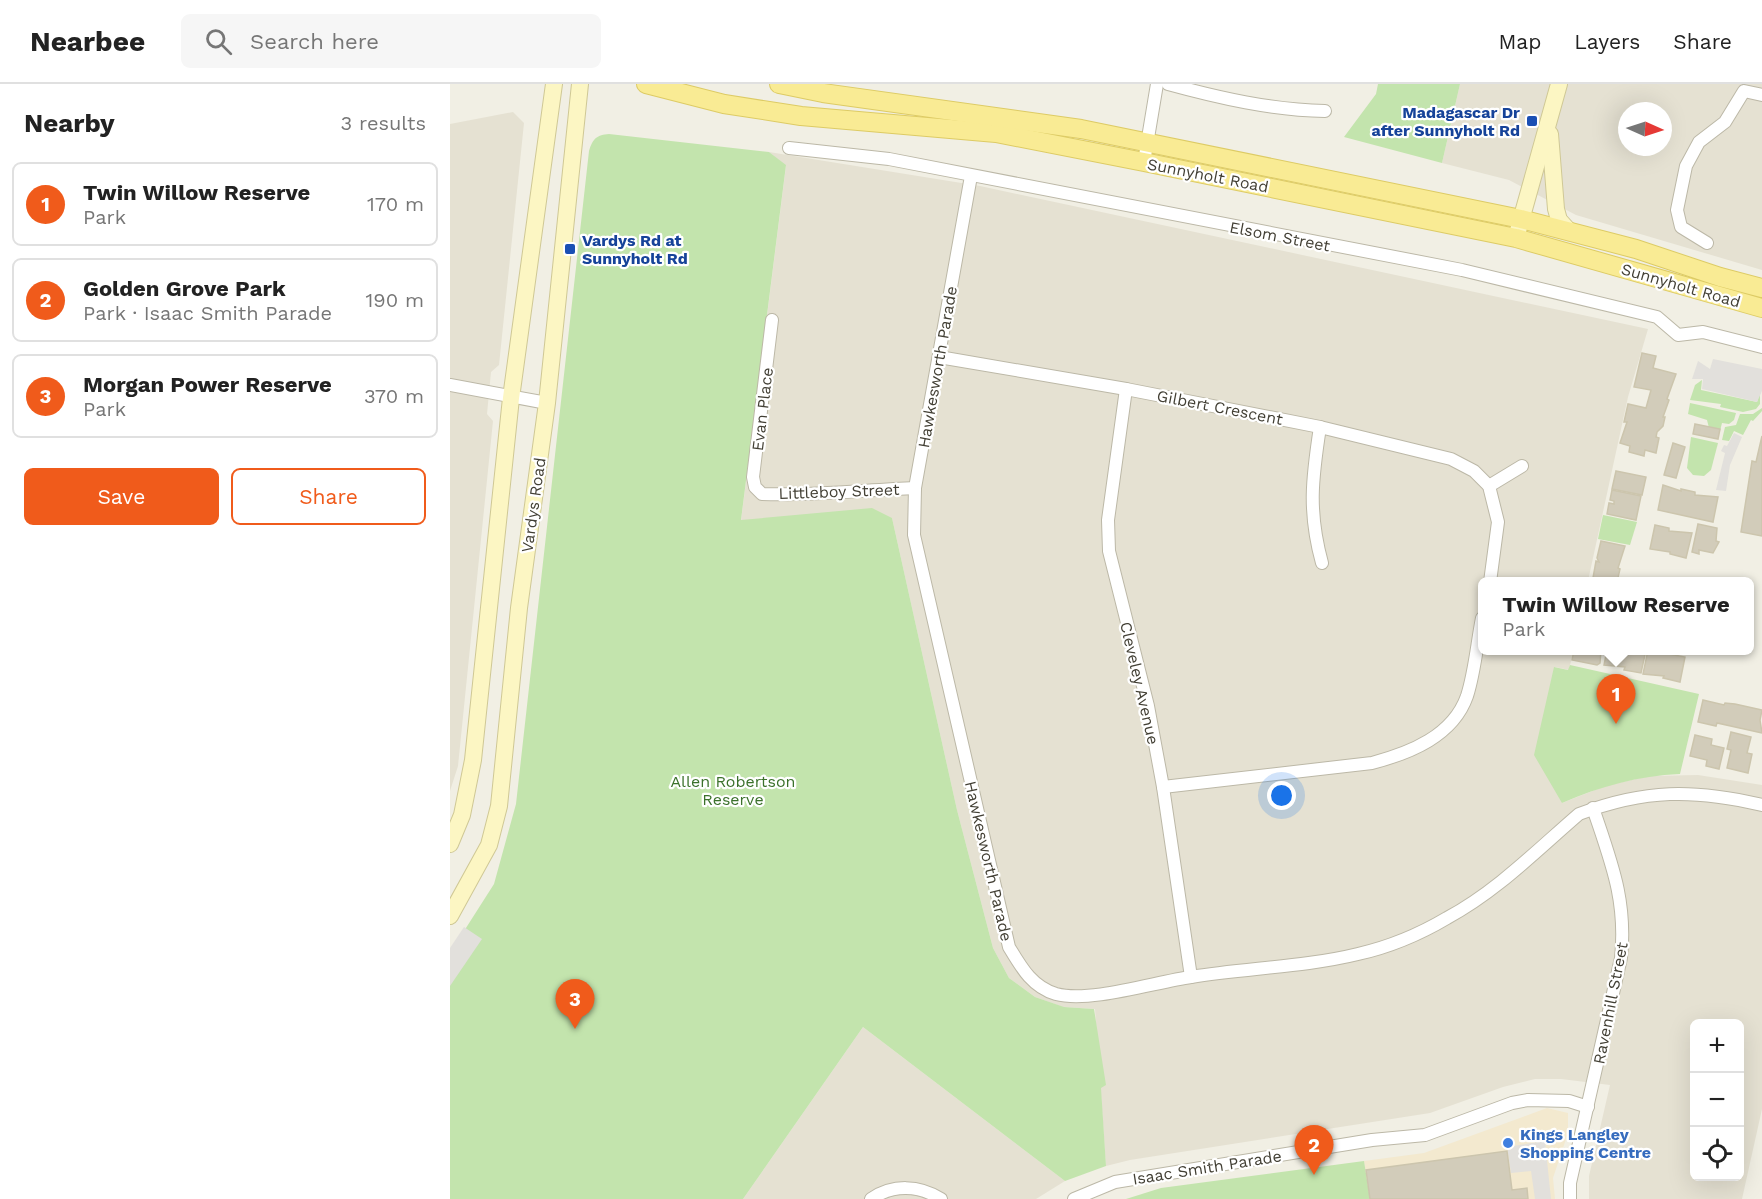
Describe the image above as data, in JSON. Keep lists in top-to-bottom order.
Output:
{
  "streets": {
    "main road": ["Sunnyholt Road", "Vardys Road"],
    "street": [
      "Elsom Street",
      "Hawkesworth Parade",
      "Gilbert Crescent",
      "Evan Place",
      "Littleboy Street",
      "Cleveley Avenue",
      "Ravenhill Street",
      "Isaac Smith Parade"
    ]
  },
  "crossings": [
    ["Elsom Street", "Hawkesworth Parade"],
    ["Hawkesworth Parade", "Gilbert Crescent"],
    ["Hawkesworth Parade", "Littleboy Street"],
    ["Hawkesworth Parade", "Cleveley Avenue"],
    ["Hawkesworth Parade", "Ravenhill Street"],
    ["Gilbert Crescent", "Cleveley Avenue"],
    ["Evan Place", "Littleboy Street"],
    ["Ravenhill Street", "Isaac Smith Parade"]
  ],
  "parks": ["Allen Robertson Reserve"],
  "places": {
    "transit": ["Madagascar Dr after Sunnyholt Rd", "Vardys Rd at Sunnyholt Rd"],
    "other": ["Kings Langley Shopping Centre"]
  },
  "north": "right",
  "page": {
    "header": "Nearbee",
    "search": "Search here",
    "nav": ["Map", "Layers", "Share"],
    "heading": ["Nearby", "3 results"],
    "list": [
      {
        "mark": "1",
        "name": "Twin Willow Reserve",
        "note": "Park",
        "value": "170 m"
      },
      {
        "mark": "2",
        "name": "Golden Grove Park",
        "note": "Park · Isaac Smith Parade",
        "value": "190 m"
      },
      {
        "mark": "3",
        "name": "Morgan Power Reserve",
        "note": "Park",
        "value": "370 m"
      }
    ],
    "buttons": ["Save", "Share"],
    "popup": ["Twin Willow Reserve", "Park"],
    "pins": ["1", "3", "2"],
    "map_buttons": ["+", "−"]
  }
}
